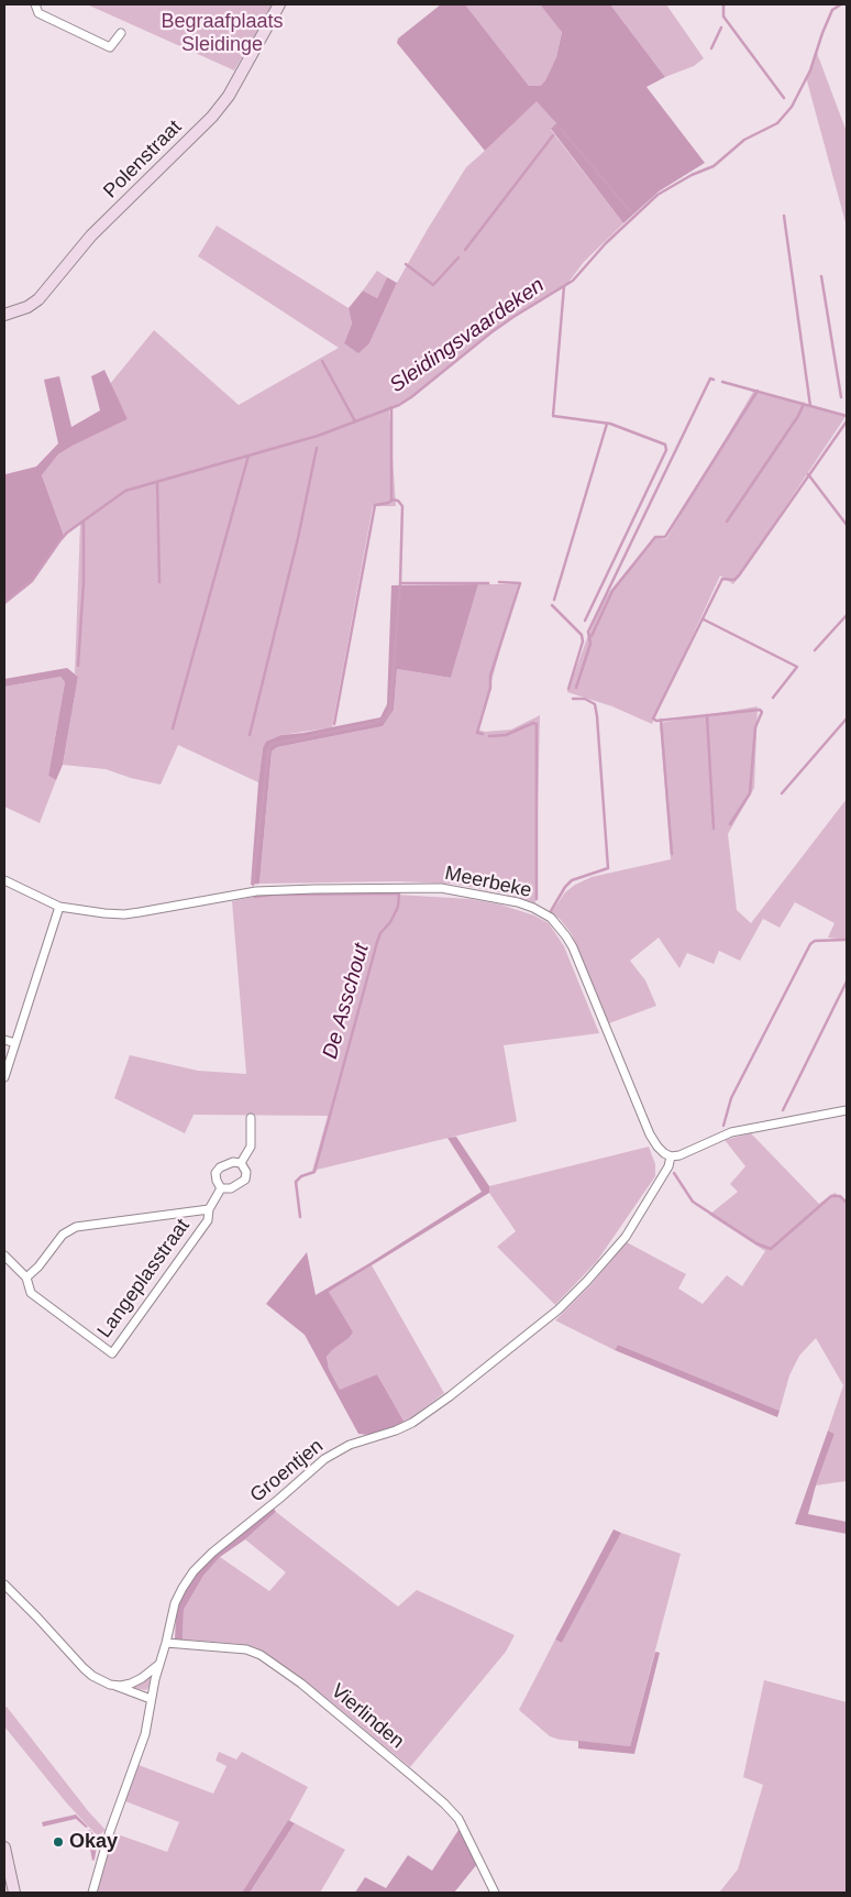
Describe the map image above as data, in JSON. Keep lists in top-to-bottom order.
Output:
{
  "streets": {
    "main road": ["Polenstraat"],
    "street": [
      "Meerbeke",
      "Langeplasstraat",
      "Groentjen",
      "Vierlinden"
    ]
  },
  "crossings": [
    ["Meerbeke", "Groentjen"],
    ["Groentjen", "Vierlinden"]
  ],
  "water": ["Sleidingsvaardeken", "De Asschout"],
  "parks": ["Begraafplaats Sleidinge"],
  "places": ["Okay"]
}
